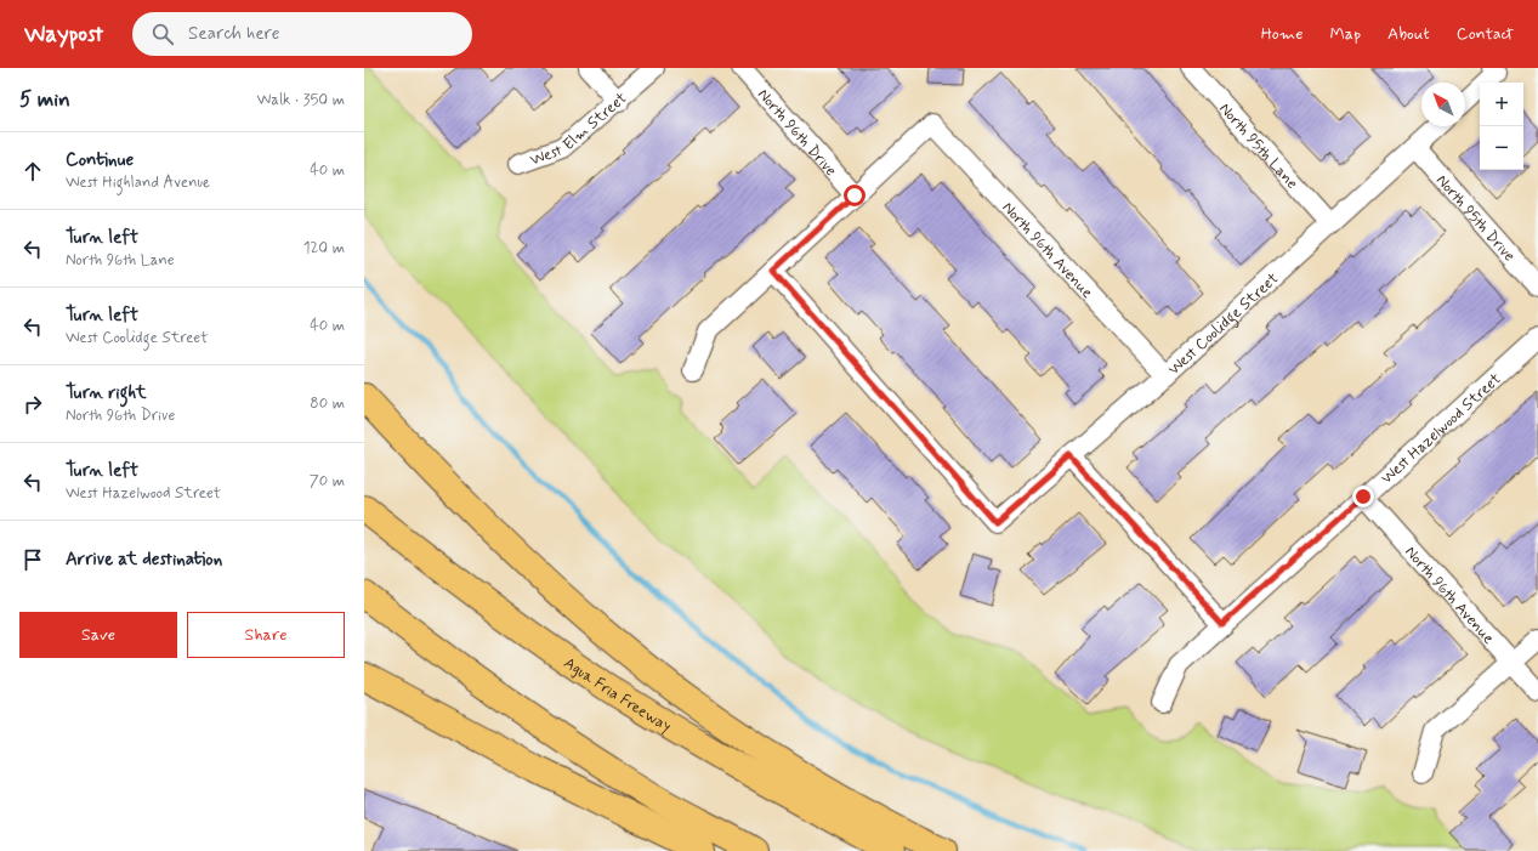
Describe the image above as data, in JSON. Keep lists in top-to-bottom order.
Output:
{
  "streets": {
    "highway": ["Agua Fria Freeway"],
    "street": [
      "West Elm Street",
      "North 96th Drive",
      "North 95th Lane",
      "North 95th Drive",
      "North 96th Avenue",
      "West Coolidge Street",
      "West Hazelwood Street"
    ]
  },
  "crossings": [
    ["North 96th Drive", "North 96th Avenue"],
    ["North 95th Lane", "West Coolidge Street"],
    ["North 95th Drive", "West Coolidge Street"],
    ["North 96th Avenue", "West Coolidge Street"],
    ["North 96th Avenue", "West Hazelwood Street"]
  ],
  "north": "top left",
  "page": {
    "header": "Waypost",
    "search": "Search here",
    "nav": [
      "Home",
      "Map",
      "About",
      "Contact"
    ],
    "heading": ["5 min", "Walk · 350 m"],
    "map_buttons": ["+", "−"],
    "list": [
      ["Continue", "West Highland Avenue", "40 m"],
      ["Turn left", "North 96th Lane", "120 m"],
      ["Turn left", "West Coolidge Street", "40 m"],
      ["Turn right", "North 96th Drive", "80 m"],
      ["Turn left", "West Hazelwood Street", "70 m"],
      "Arrive at destination"
    ],
    "buttons": ["Save", "Share"]
  }
}
